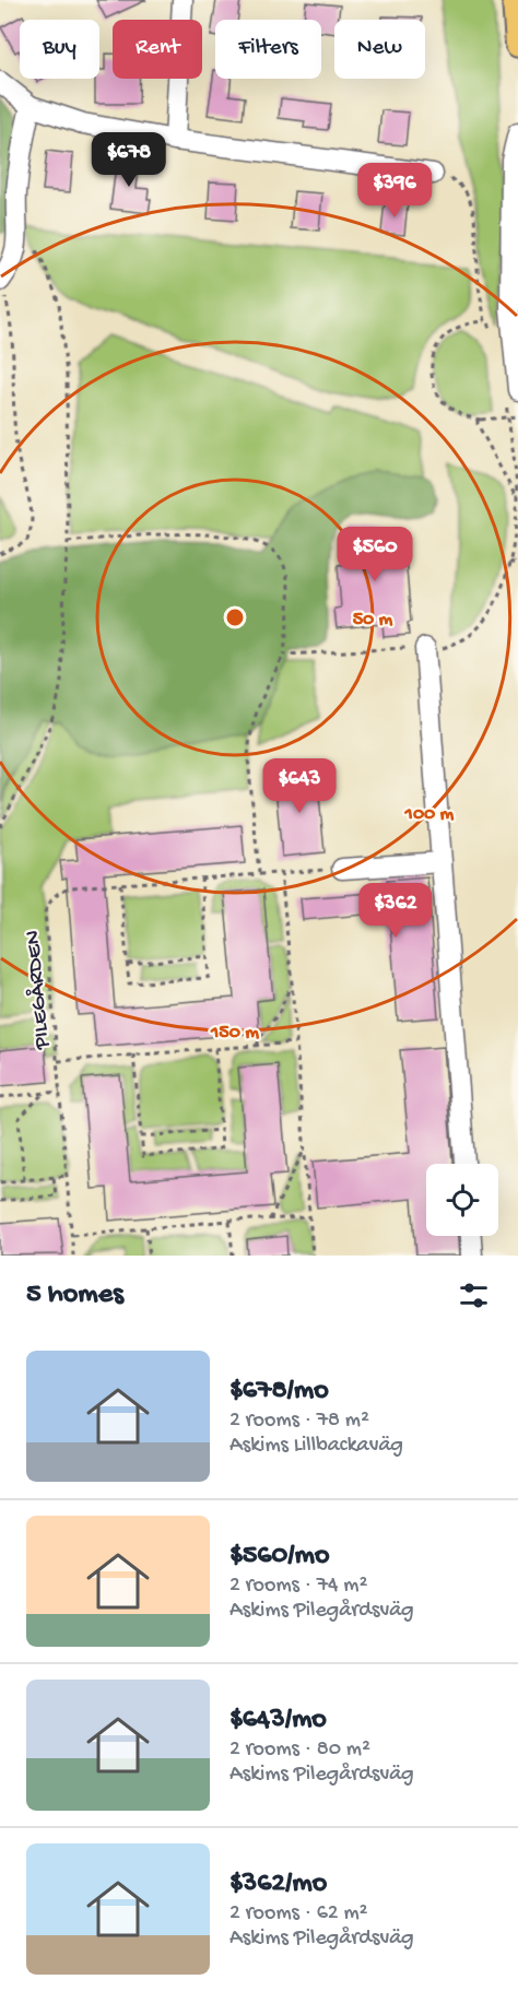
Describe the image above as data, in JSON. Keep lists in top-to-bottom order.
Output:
{
  "streets": {
    "path": ["PILEGÅRDEN"]
  },
  "page": {
    "chip": [
      "Buy",
      "Rent",
      "Filters",
      "New"
    ],
    "price": [
      "$678",
      "$396",
      "$560",
      "$643",
      "$362"
    ],
    "heading": "5 homes",
    "list": [
      {
        "name": "$678/mo",
        "note": "2 rooms · 78 m² · Askims Lillbackaväg"
      },
      {
        "name": "$560/mo",
        "note": "2 rooms · 74 m² · Askims Pilegårdsväg"
      },
      {
        "name": "$643/mo",
        "note": "2 rooms · 80 m² · Askims Pilegårdsväg"
      },
      {
        "name": "$362/mo",
        "note": "2 rooms · 62 m² · Askims Pilegårdsväg"
      }
    ]
  },
  "rings": ["50 m", "100 m", "150 m"]
}
